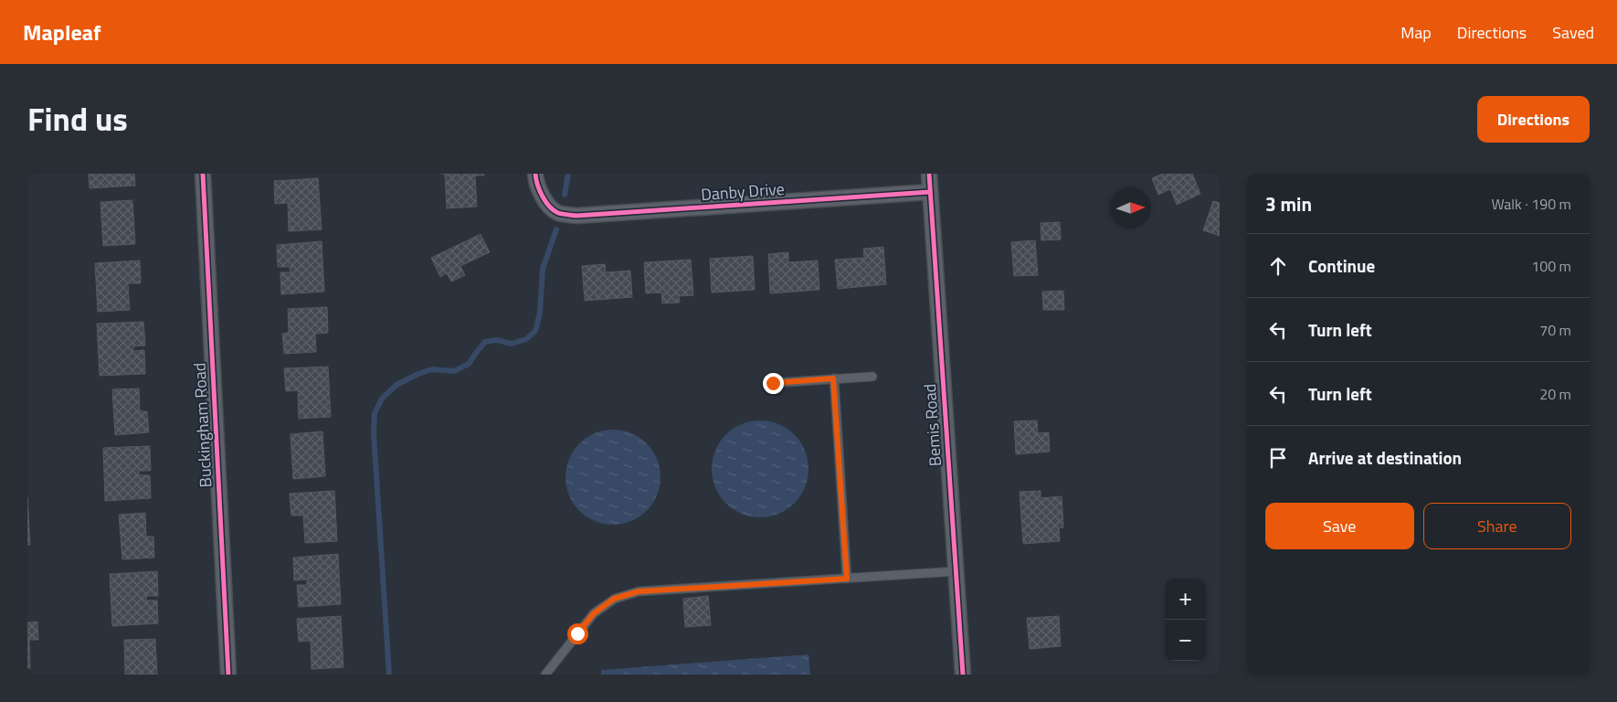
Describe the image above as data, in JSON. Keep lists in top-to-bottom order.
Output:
{
  "streets": {
    "street": ["Danby Drive", "Buckingham Road", "Bemis Road"]
  },
  "crossings": [
    ["Danby Drive", "Bemis Road"]
  ],
  "north": "right",
  "page": {
    "header": "Mapleaf",
    "nav": ["Map", "Directions", "Saved"],
    "title": "Find us",
    "buttons": [
      "Directions",
      ["Save", "Share"]
    ],
    "heading": ["3 min", "Walk · 190 m"],
    "list": [
      ["Continue", "100 m"],
      ["Turn left", "70 m"],
      ["Turn left", "20 m"],
      "Arrive at destination"
    ],
    "map_buttons": ["+", "−"]
  }
}
